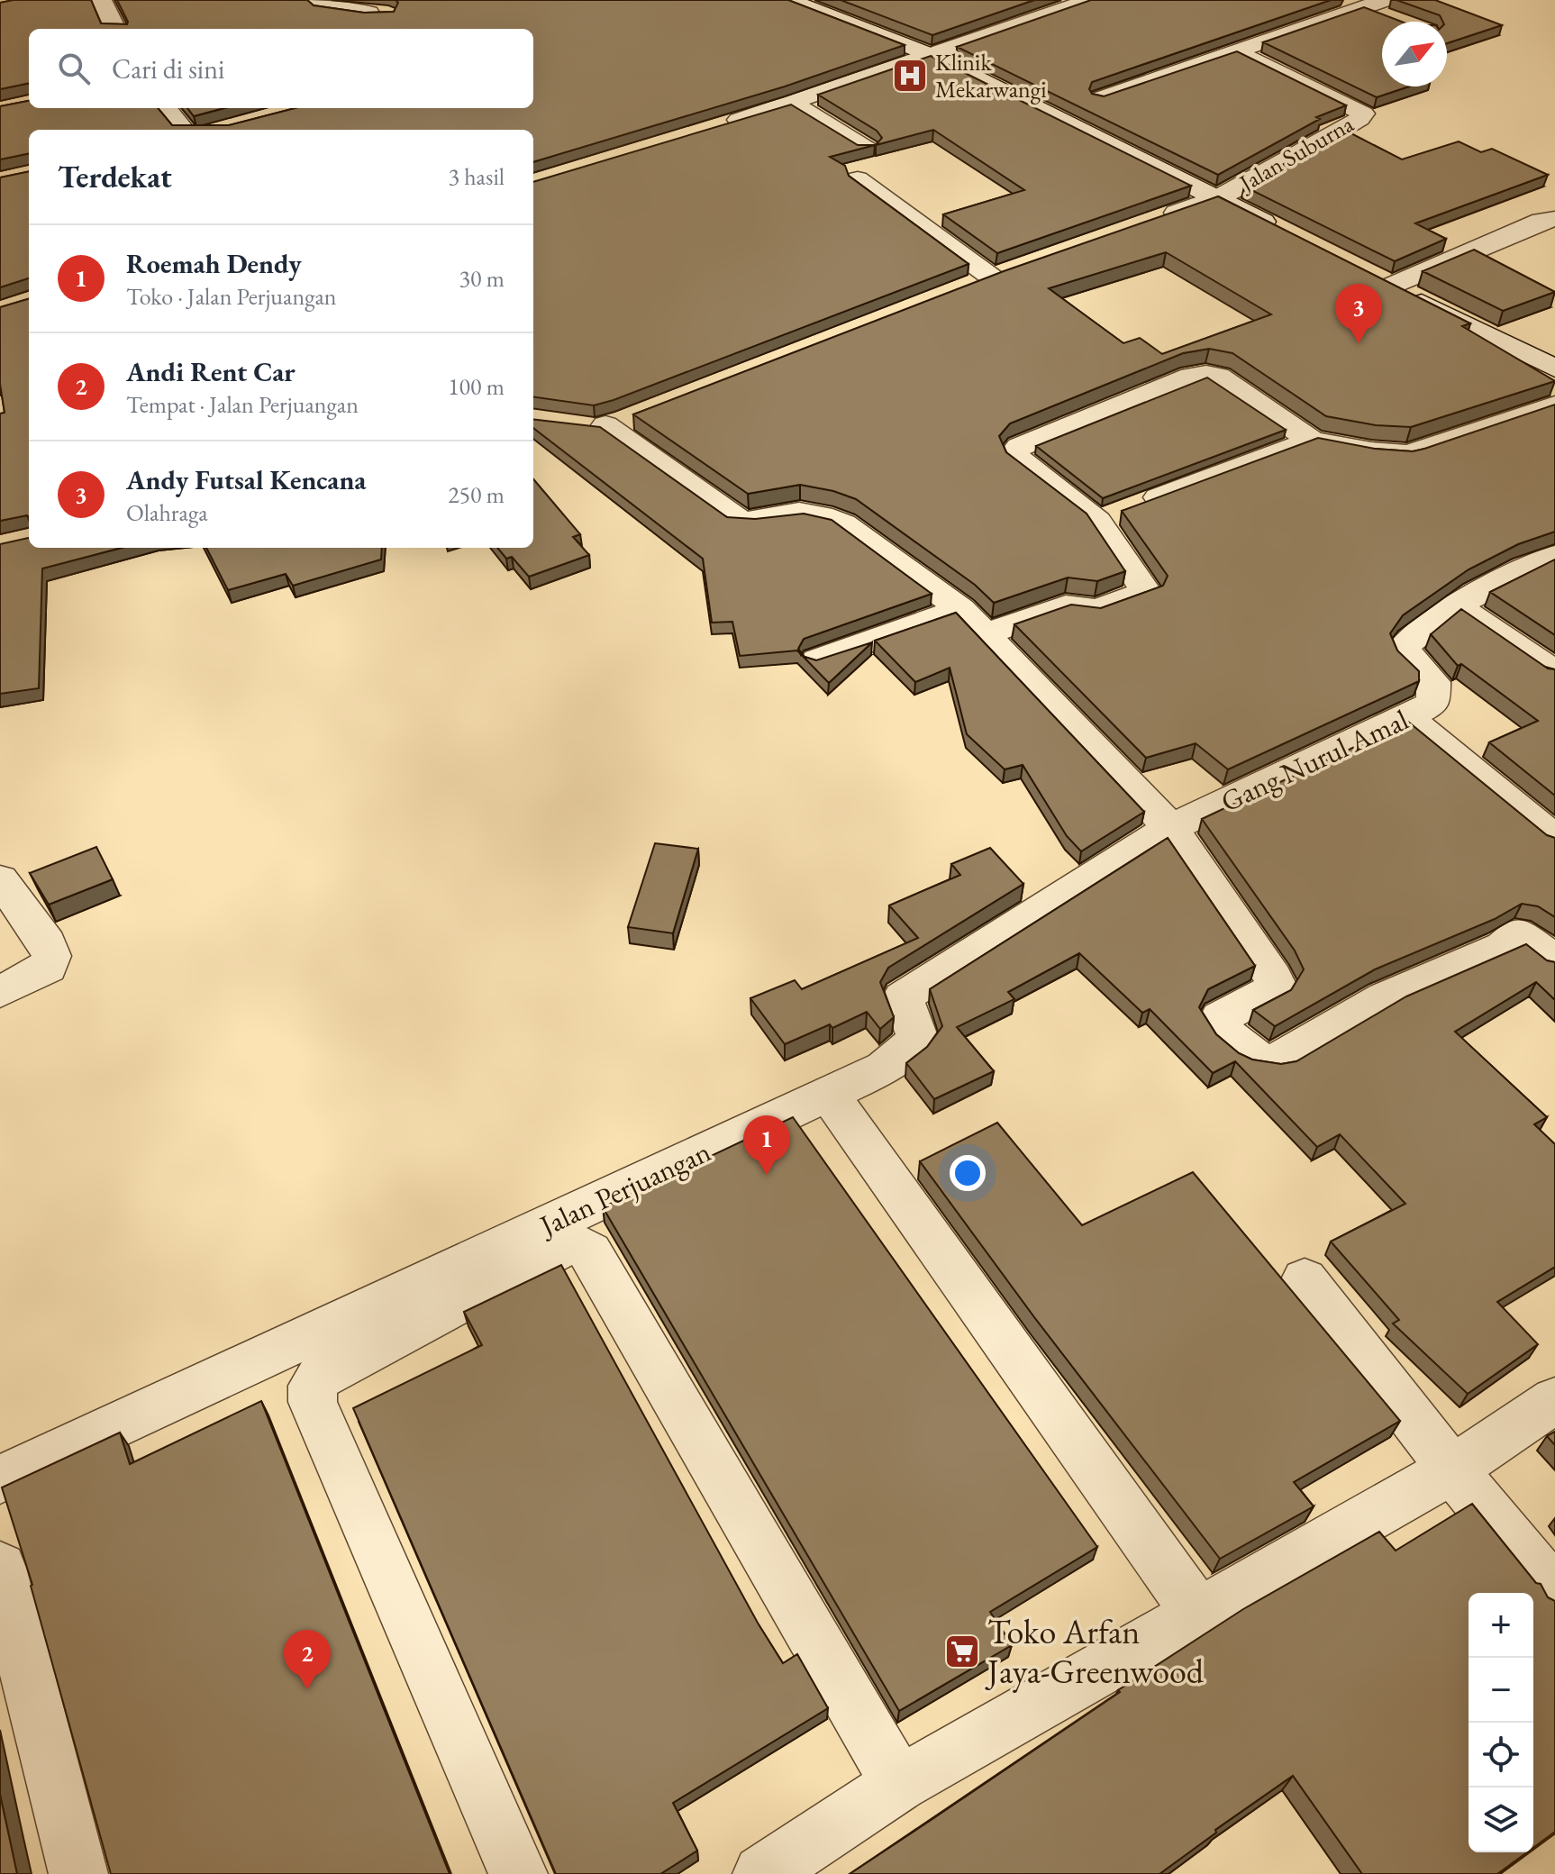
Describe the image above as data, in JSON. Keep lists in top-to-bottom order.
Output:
{
  "streets": {
    "street": ["Jalan Suburna", "Gang Nurul Amal", "Jalan Perjuangan"]
  },
  "crossings": [
    ["Gang Nurul Amal", "Jalan Perjuangan"]
  ],
  "places": {
    "hospital": ["Klinik Mekarwangi"],
    "supermarket": ["Toko Arfan Jaya-Greenwood"]
  },
  "north": "top right",
  "page": {
    "search": "Cari di sini",
    "heading": ["Terdekat", "3 hasil"],
    "list": [
      {
        "mark": "1",
        "name": "Roemah Dendy",
        "note": "Toko · Jalan Perjuangan",
        "value": "30 m"
      },
      {
        "mark": "2",
        "name": "Andi Rent Car",
        "note": "Tempat · Jalan Perjuangan",
        "value": "100 m"
      },
      {
        "mark": "3",
        "name": "Andy Futsal Kencana",
        "note": "Olahraga",
        "value": "250 m"
      }
    ],
    "pins": ["3", "1", "2"],
    "map_buttons": ["+", "−"]
  }
}
